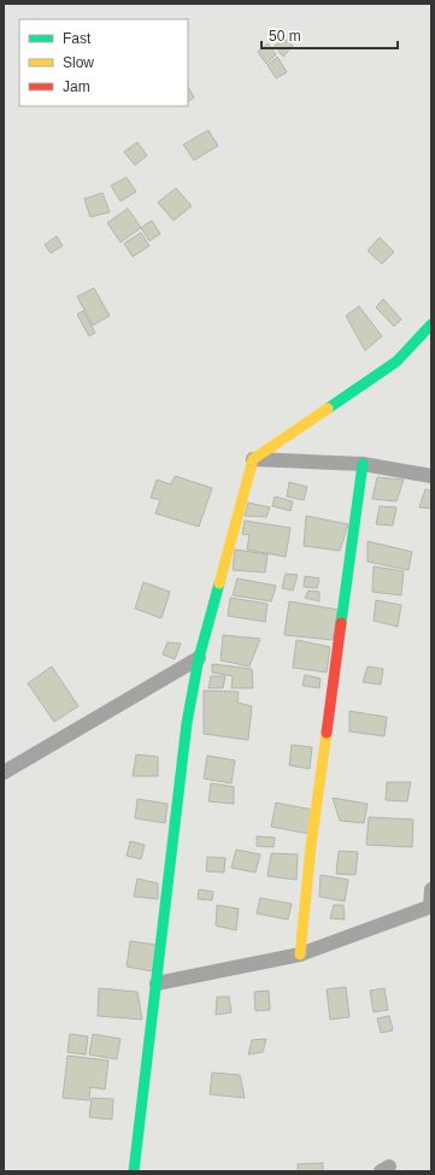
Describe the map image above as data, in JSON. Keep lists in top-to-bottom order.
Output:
{
  "legend": ["Fast", "Slow", "Jam"],
  "scale_bar": "50 m"
}
